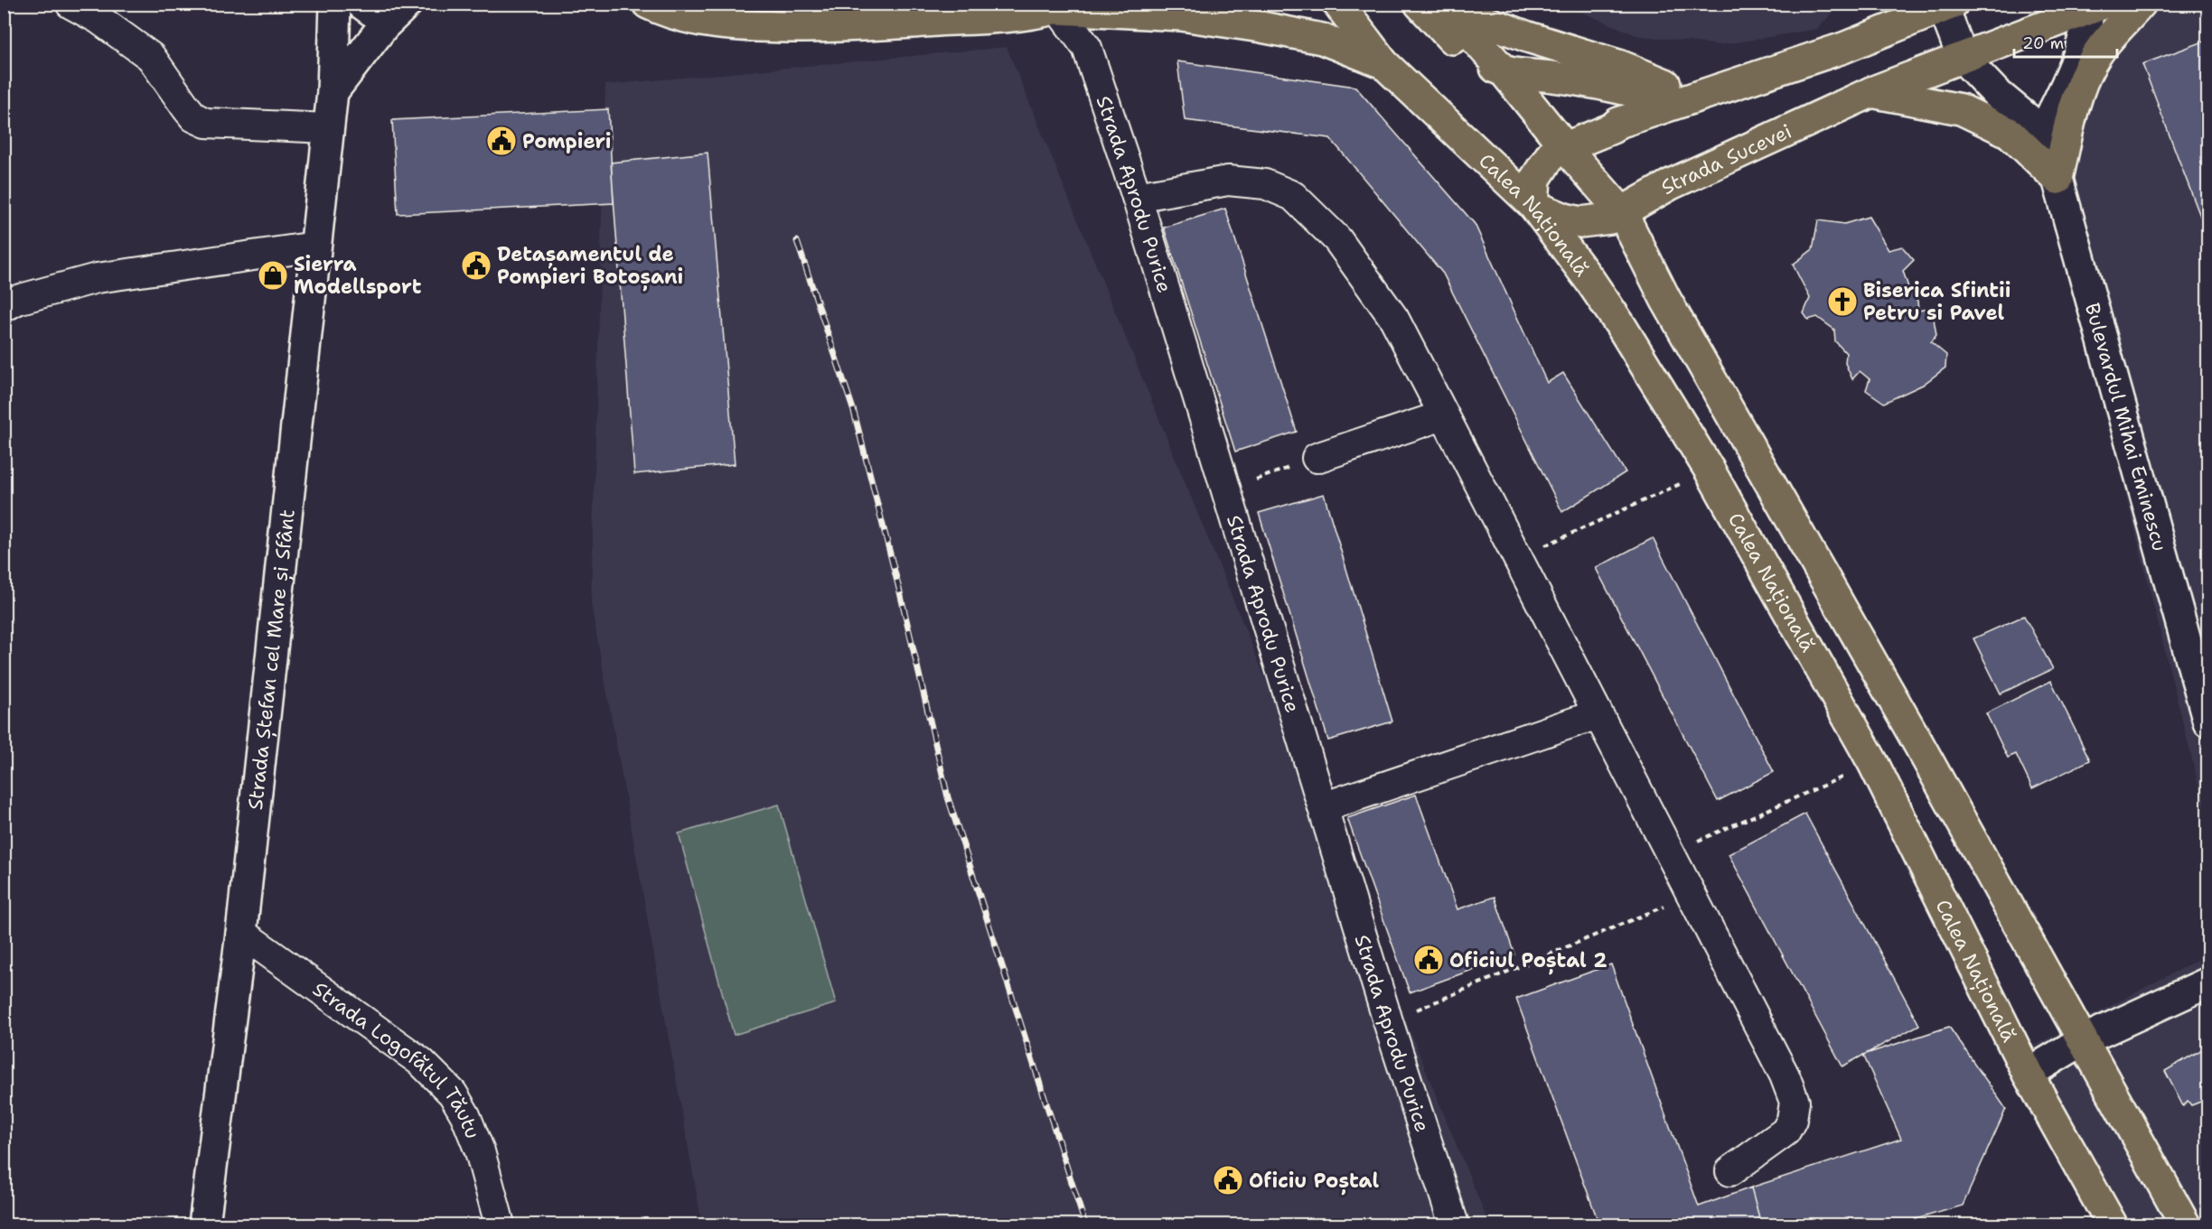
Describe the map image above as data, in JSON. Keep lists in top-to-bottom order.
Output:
{
  "streets": {
    "main road": [
      "Strada Sucevei",
      "Calea Națională",
      "Bulevardul Mihai Eminescu",
      "Strada Ștefan cel Mare și Sfânt"
    ],
    "street": ["Strada Aprodu Purice", "Strada Logofătul Tăutu"]
  },
  "crossings": [
    ["Strada Sucevei", "Calea Națională"],
    ["Strada Ștefan cel Mare și Sfânt", "Strada Logofătul Tăutu"]
  ],
  "places": {
    "public building": [
      "Pompieri",
      "Detașamentul de Pompieri Botoșani",
      "Oficiul Poștal 2",
      "Oficiu Poștal"
    ],
    "shop": ["Sierra Modellsport"],
    "church": ["Biserica Sfintii Petru si Pavel"]
  },
  "scale_bar": "20 m"
}
